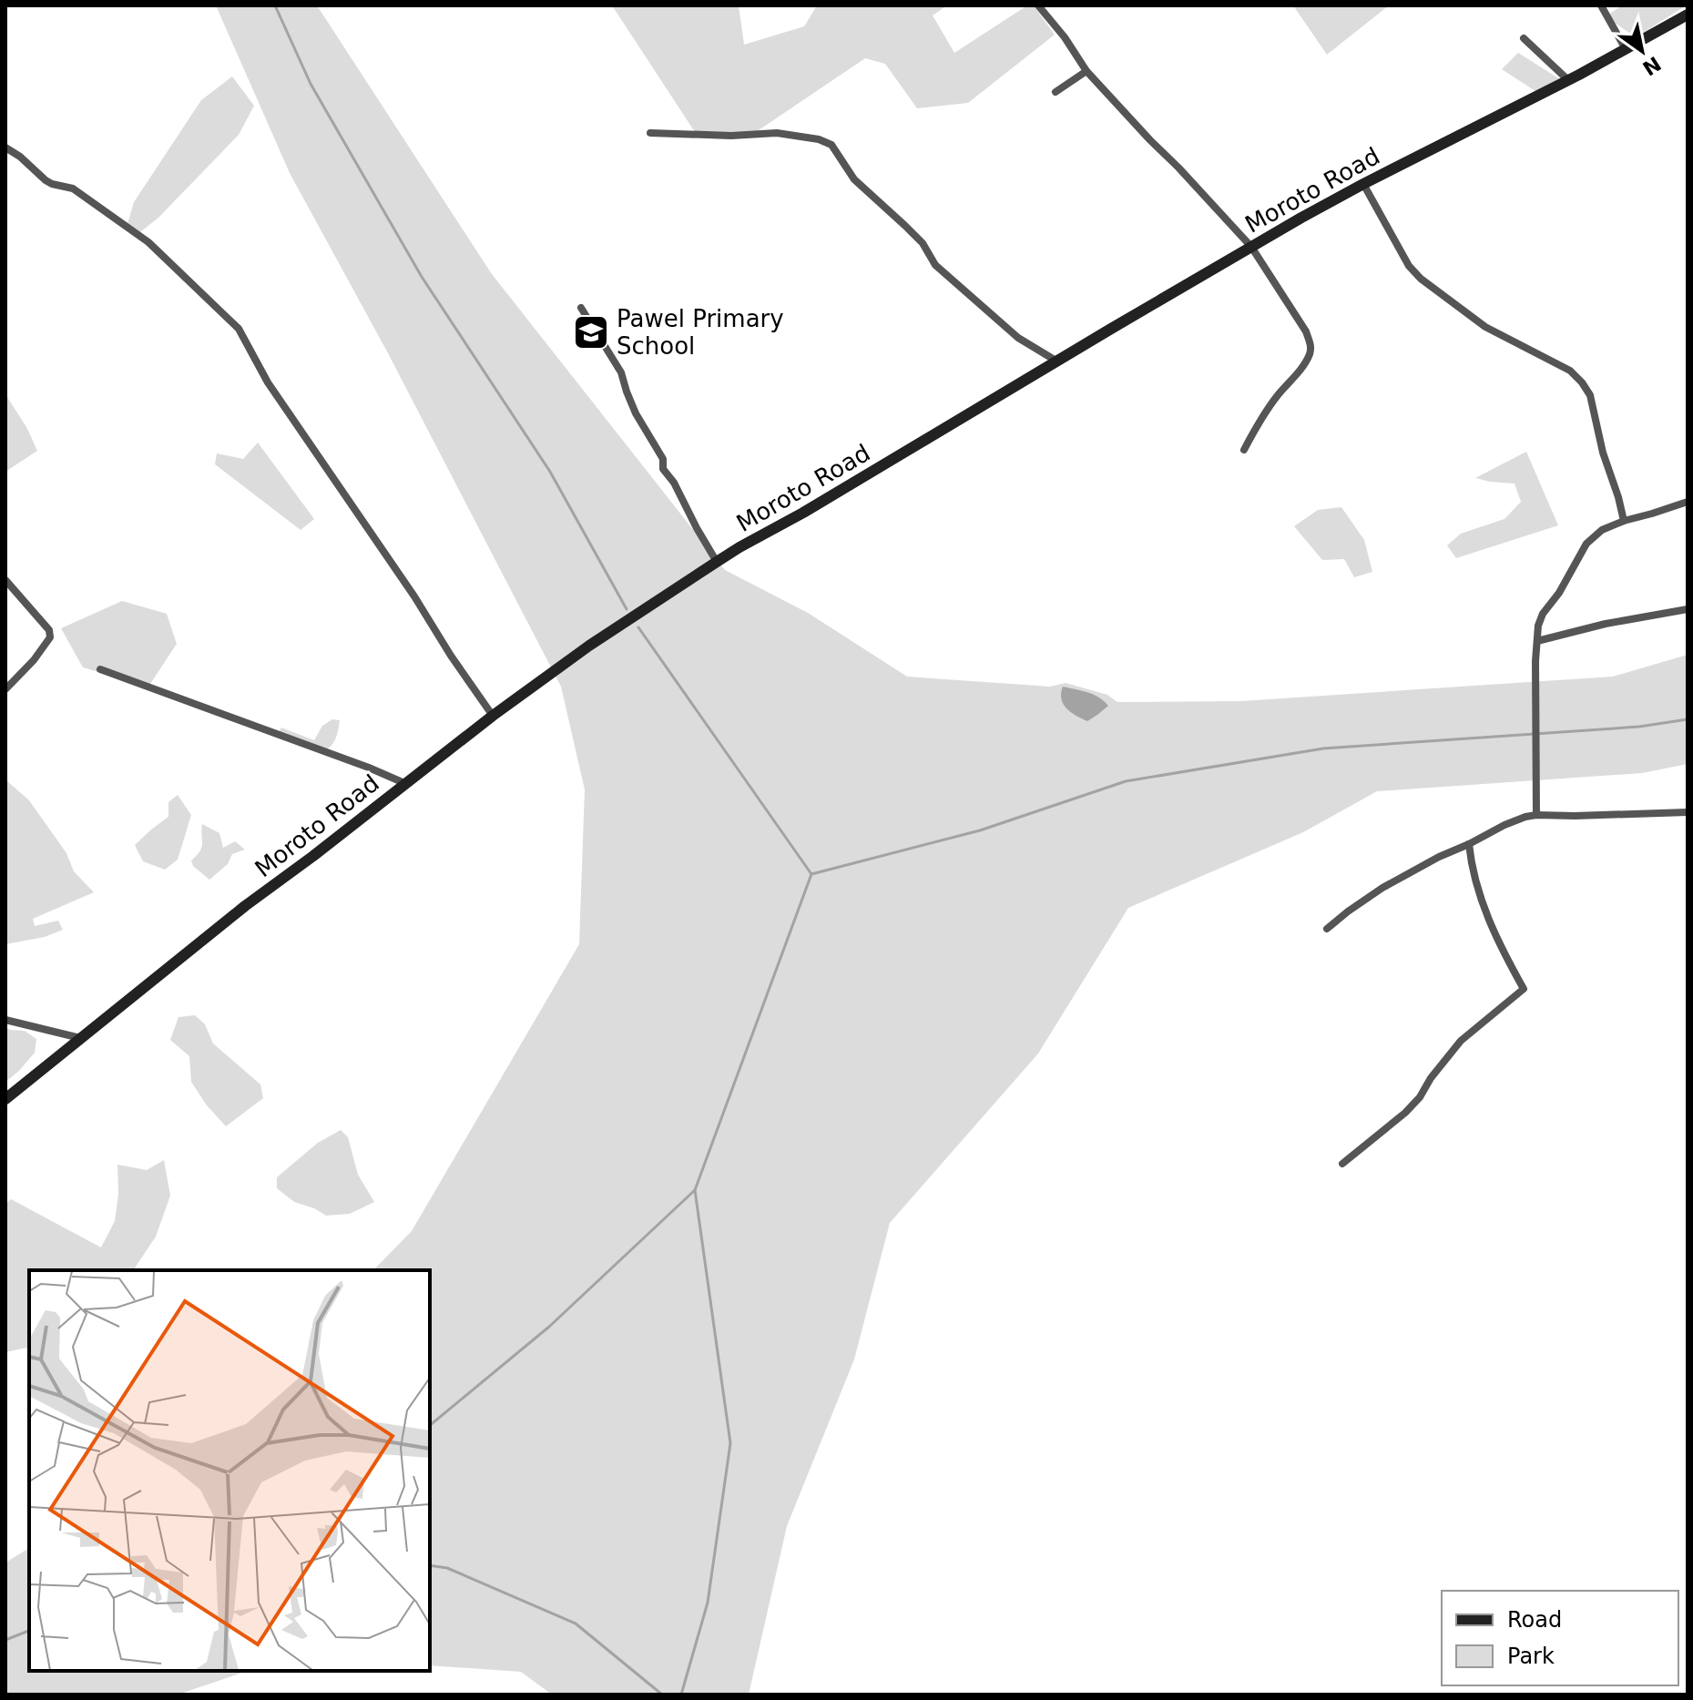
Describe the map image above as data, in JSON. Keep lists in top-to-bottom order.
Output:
{
  "streets": {
    "main road": ["Moroto Road"]
  },
  "places": {
    "school or university": ["Pawel Primary School"]
  },
  "legend": ["Road", "Park"],
  "north": "bottom right"
}
